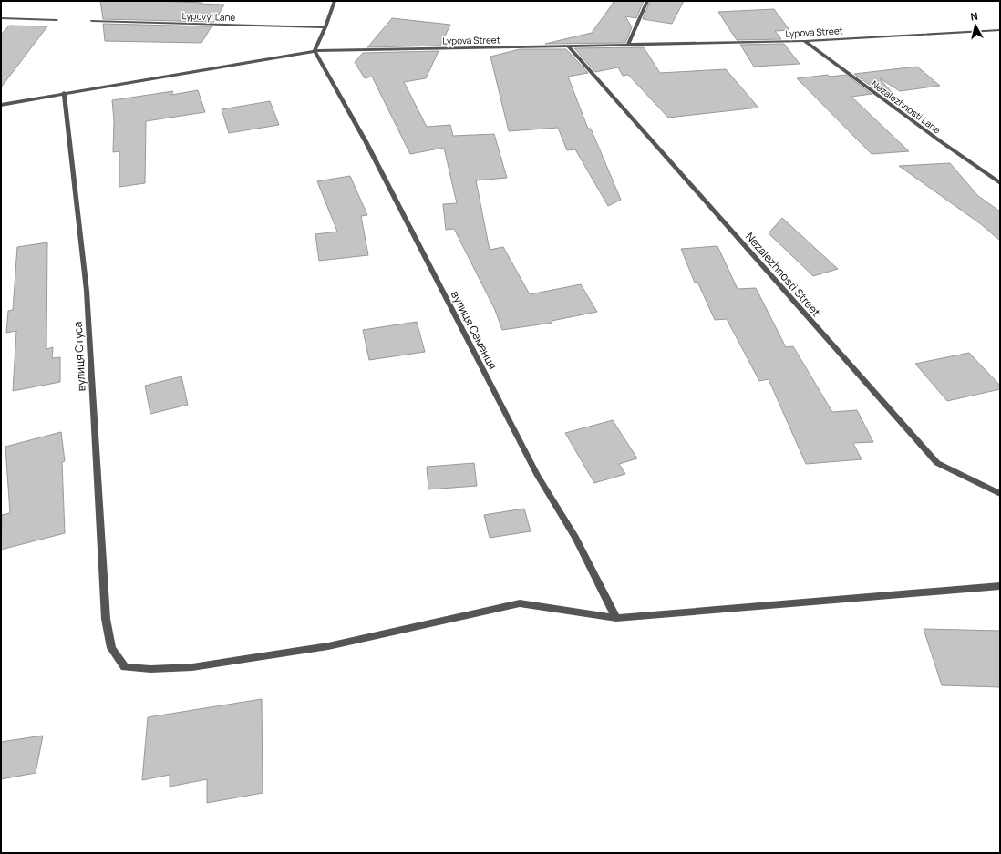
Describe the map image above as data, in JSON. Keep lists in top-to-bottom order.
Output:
{
  "streets": {
    "street": [
      "Lypovyi Lane",
      "Lypova Street",
      "Nezalezhnosti Lane",
      "Nezalezhnosti Street",
      "вулиця Семенця",
      "вулиця Стуса"
    ]
  },
  "crossings": [
    ["Lypova Street", "Nezalezhnosti Lane"],
    ["Lypova Street", "Nezalezhnosti Street"],
    ["Lypova Street", "вулиця Семенця"],
    ["Lypova Street", "вулиця Стуса"],
    ["вулиця Семенця", "вулиця Стуса"]
  ],
  "north": "top"
}
